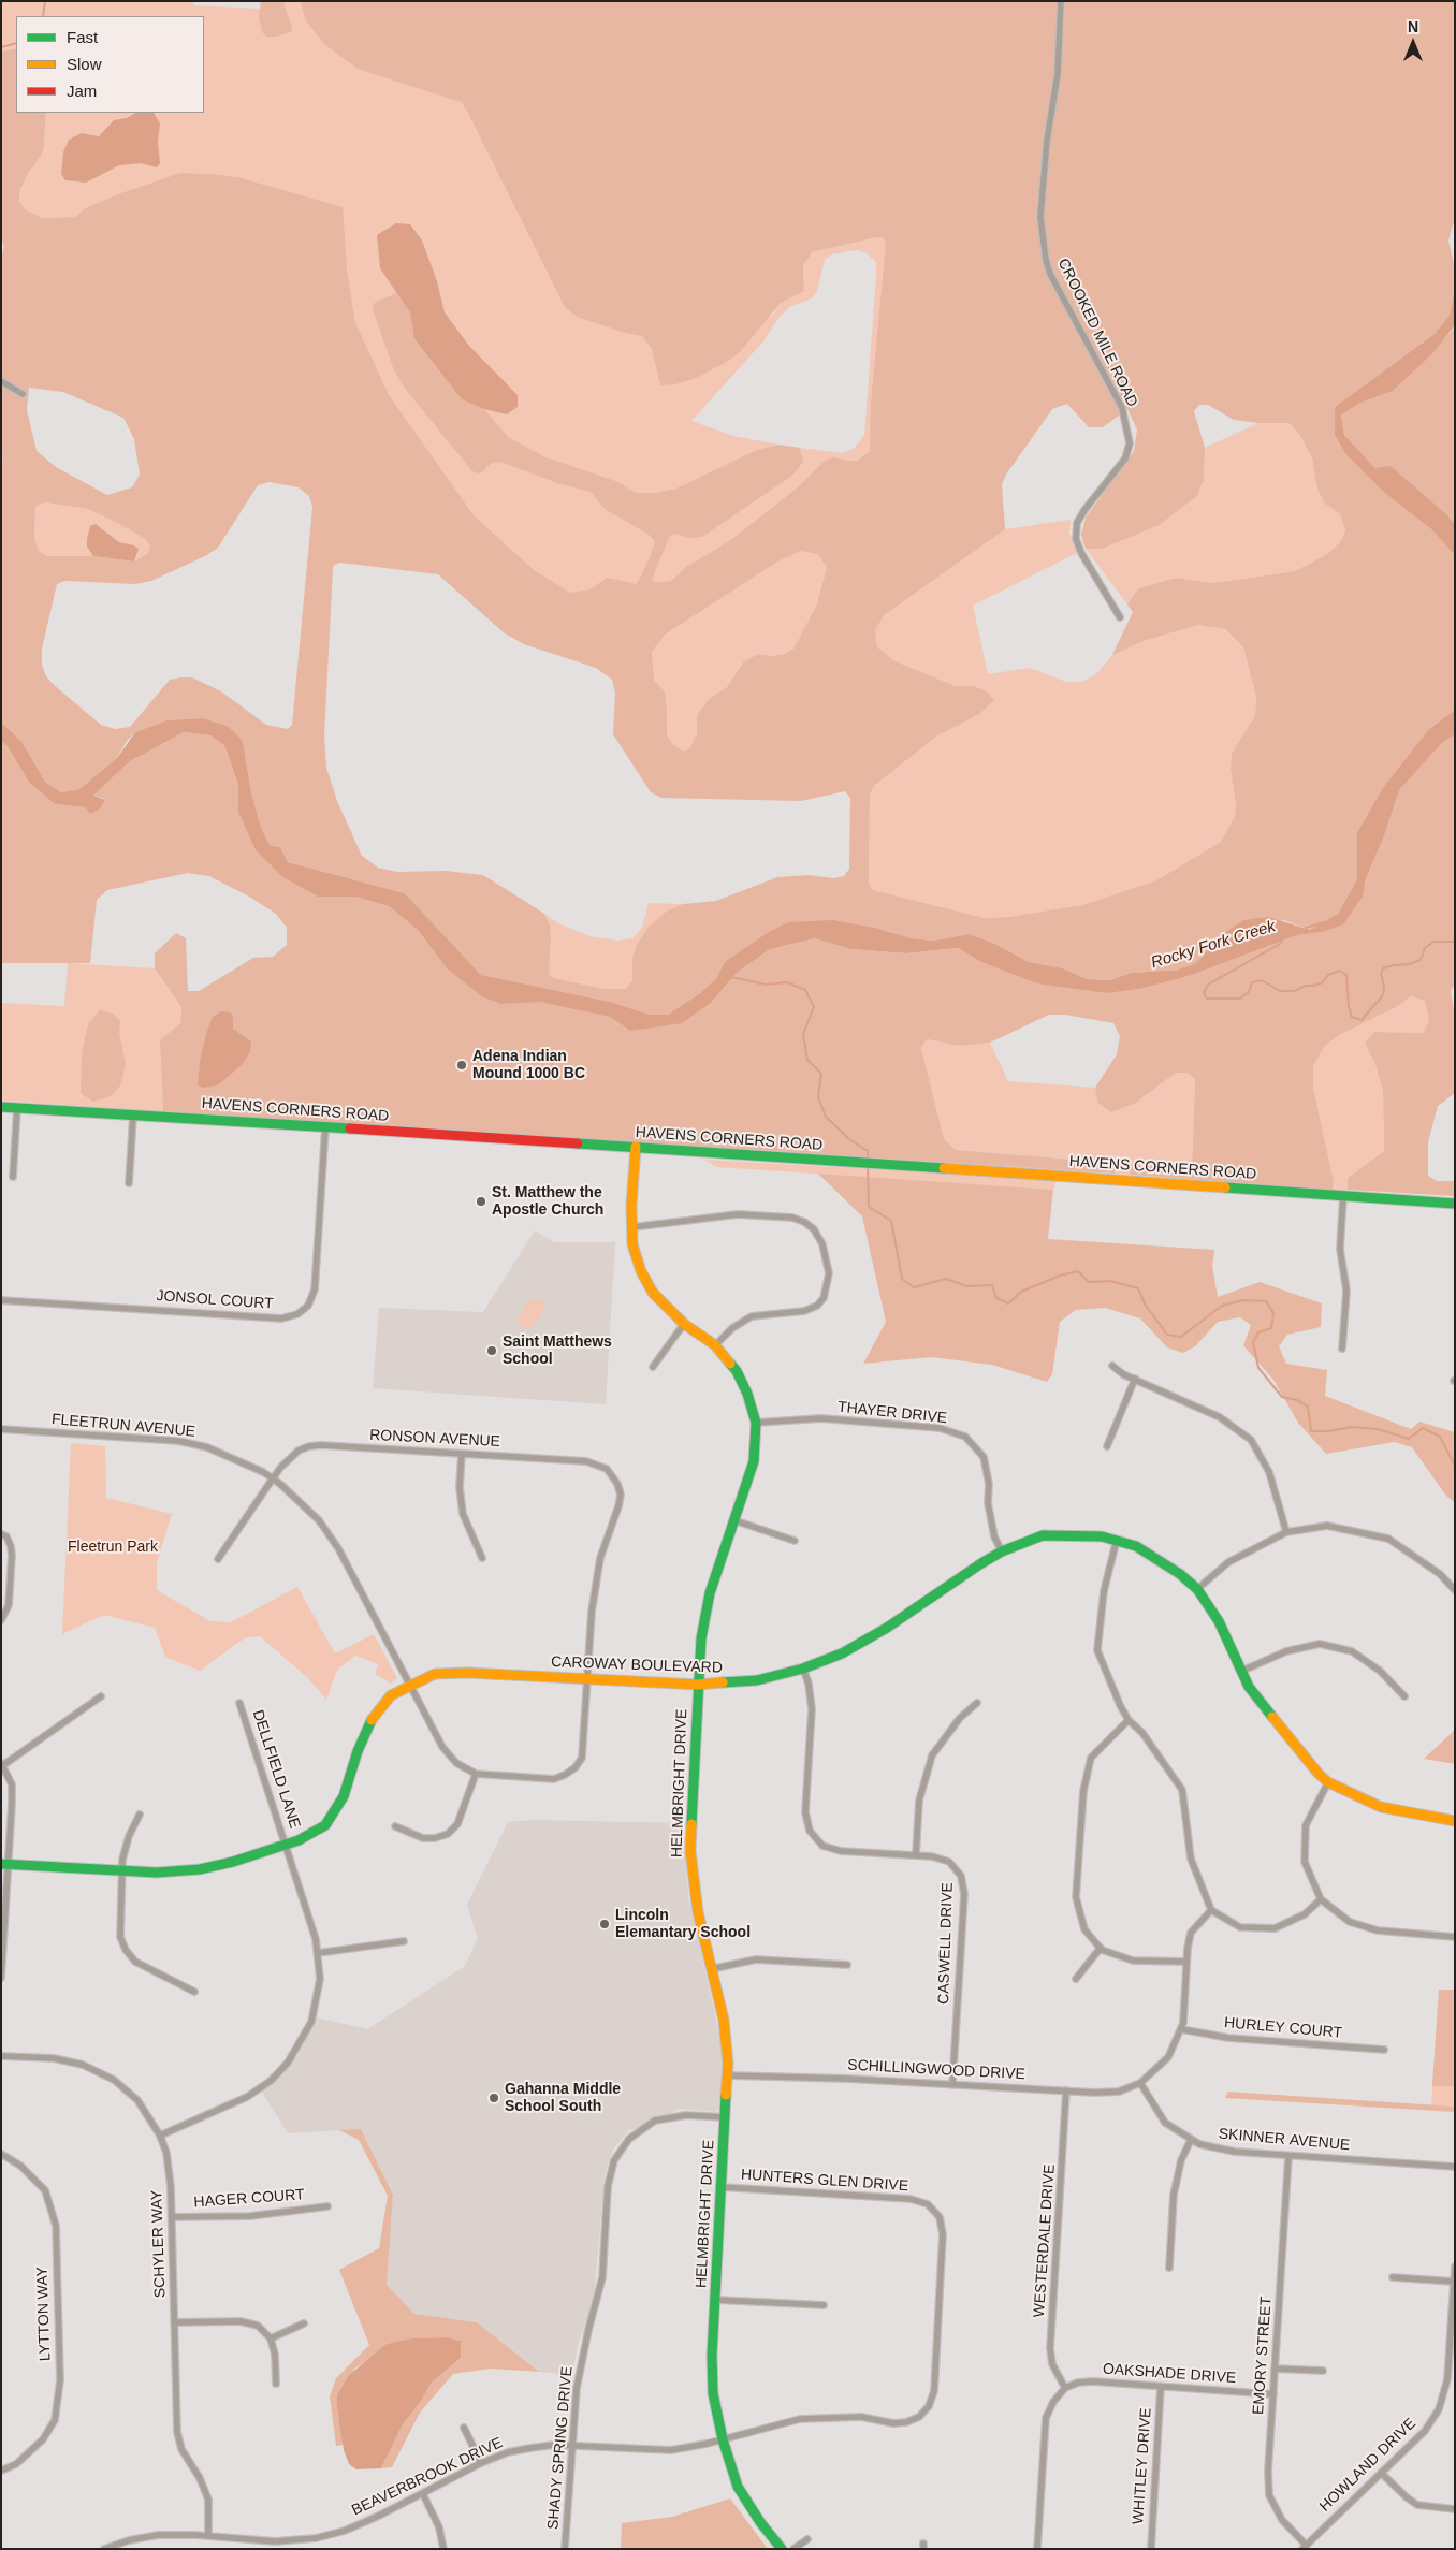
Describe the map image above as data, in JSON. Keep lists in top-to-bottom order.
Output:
{
  "streets": {
    "street": [
      "CROOKED MILE ROAD",
      "HAVENS CORNERS ROAD",
      "JONSOL COURT",
      "THAYER DRIVE",
      "FLEETRUN AVENUE",
      "RONSON AVENUE",
      "CAROWAY BOULEVARD",
      "DELLFIELD LANE",
      "HELMBRIGHT DRIVE",
      "CASWELL DRIVE",
      "HURLEY COURT",
      "SCHILLINGWOOD DRIVE",
      "SKINNER AVENUE",
      "HUNTERS GLEN DRIVE",
      "HAGER COURT",
      "WESTERDALE DRIVE",
      "SCHYLER WAY",
      "LYTTON WAY",
      "EMORY STREET",
      "OAKSHADE DRIVE",
      "SHADY SPRING DRIVE",
      "HOWLAND DRIVE",
      "WHITLEY DRIVE",
      "BEAVERBROOK DRIVE"
    ]
  },
  "crossings": [
    ["HAVENS CORNERS ROAD", "JONSOL COURT"],
    ["HAVENS CORNERS ROAD", "HELMBRIGHT DRIVE"],
    ["THAYER DRIVE", "CAROWAY BOULEVARD"],
    ["THAYER DRIVE", "HELMBRIGHT DRIVE"],
    ["FLEETRUN AVENUE", "RONSON AVENUE"],
    ["FLEETRUN AVENUE", "CAROWAY BOULEVARD"],
    ["RONSON AVENUE", "CAROWAY BOULEVARD"],
    ["CAROWAY BOULEVARD", "DELLFIELD LANE"],
    ["CAROWAY BOULEVARD", "HELMBRIGHT DRIVE"],
    ["CAROWAY BOULEVARD", "CASWELL DRIVE"],
    ["DELLFIELD LANE", "SCHYLER WAY"],
    ["HELMBRIGHT DRIVE", "SCHILLINGWOOD DRIVE"],
    ["HELMBRIGHT DRIVE", "HUNTERS GLEN DRIVE"],
    ["HELMBRIGHT DRIVE", "SHADY SPRING DRIVE"],
    ["HELMBRIGHT DRIVE", "BEAVERBROOK DRIVE"],
    ["CASWELL DRIVE", "SCHILLINGWOOD DRIVE"],
    ["SCHILLINGWOOD DRIVE", "SKINNER AVENUE"],
    ["SCHILLINGWOOD DRIVE", "WESTERDALE DRIVE"],
    ["SKINNER AVENUE", "EMORY STREET"],
    ["HUNTERS GLEN DRIVE", "BEAVERBROOK DRIVE"],
    ["HAGER COURT", "SCHYLER WAY"],
    ["WESTERDALE DRIVE", "OAKSHADE DRIVE"],
    ["SCHYLER WAY", "BEAVERBROOK DRIVE"],
    ["EMORY STREET", "OAKSHADE DRIVE"],
    ["EMORY STREET", "HOWLAND DRIVE"],
    ["OAKSHADE DRIVE", "WHITLEY DRIVE"],
    ["SHADY SPRING DRIVE", "BEAVERBROOK DRIVE"]
  ],
  "water": ["Rocky Fork Creek"],
  "parks": ["Fleetrun Park"],
  "places": [
    "Adena Indian Mound 1000 BC",
    "St. Matthew the Apostle Church",
    "Saint Matthews School",
    "Lincoln Elemantary School",
    "Gahanna Middle School South"
  ],
  "legend": ["Fast", "Slow", "Jam"],
  "north": "top"
}
